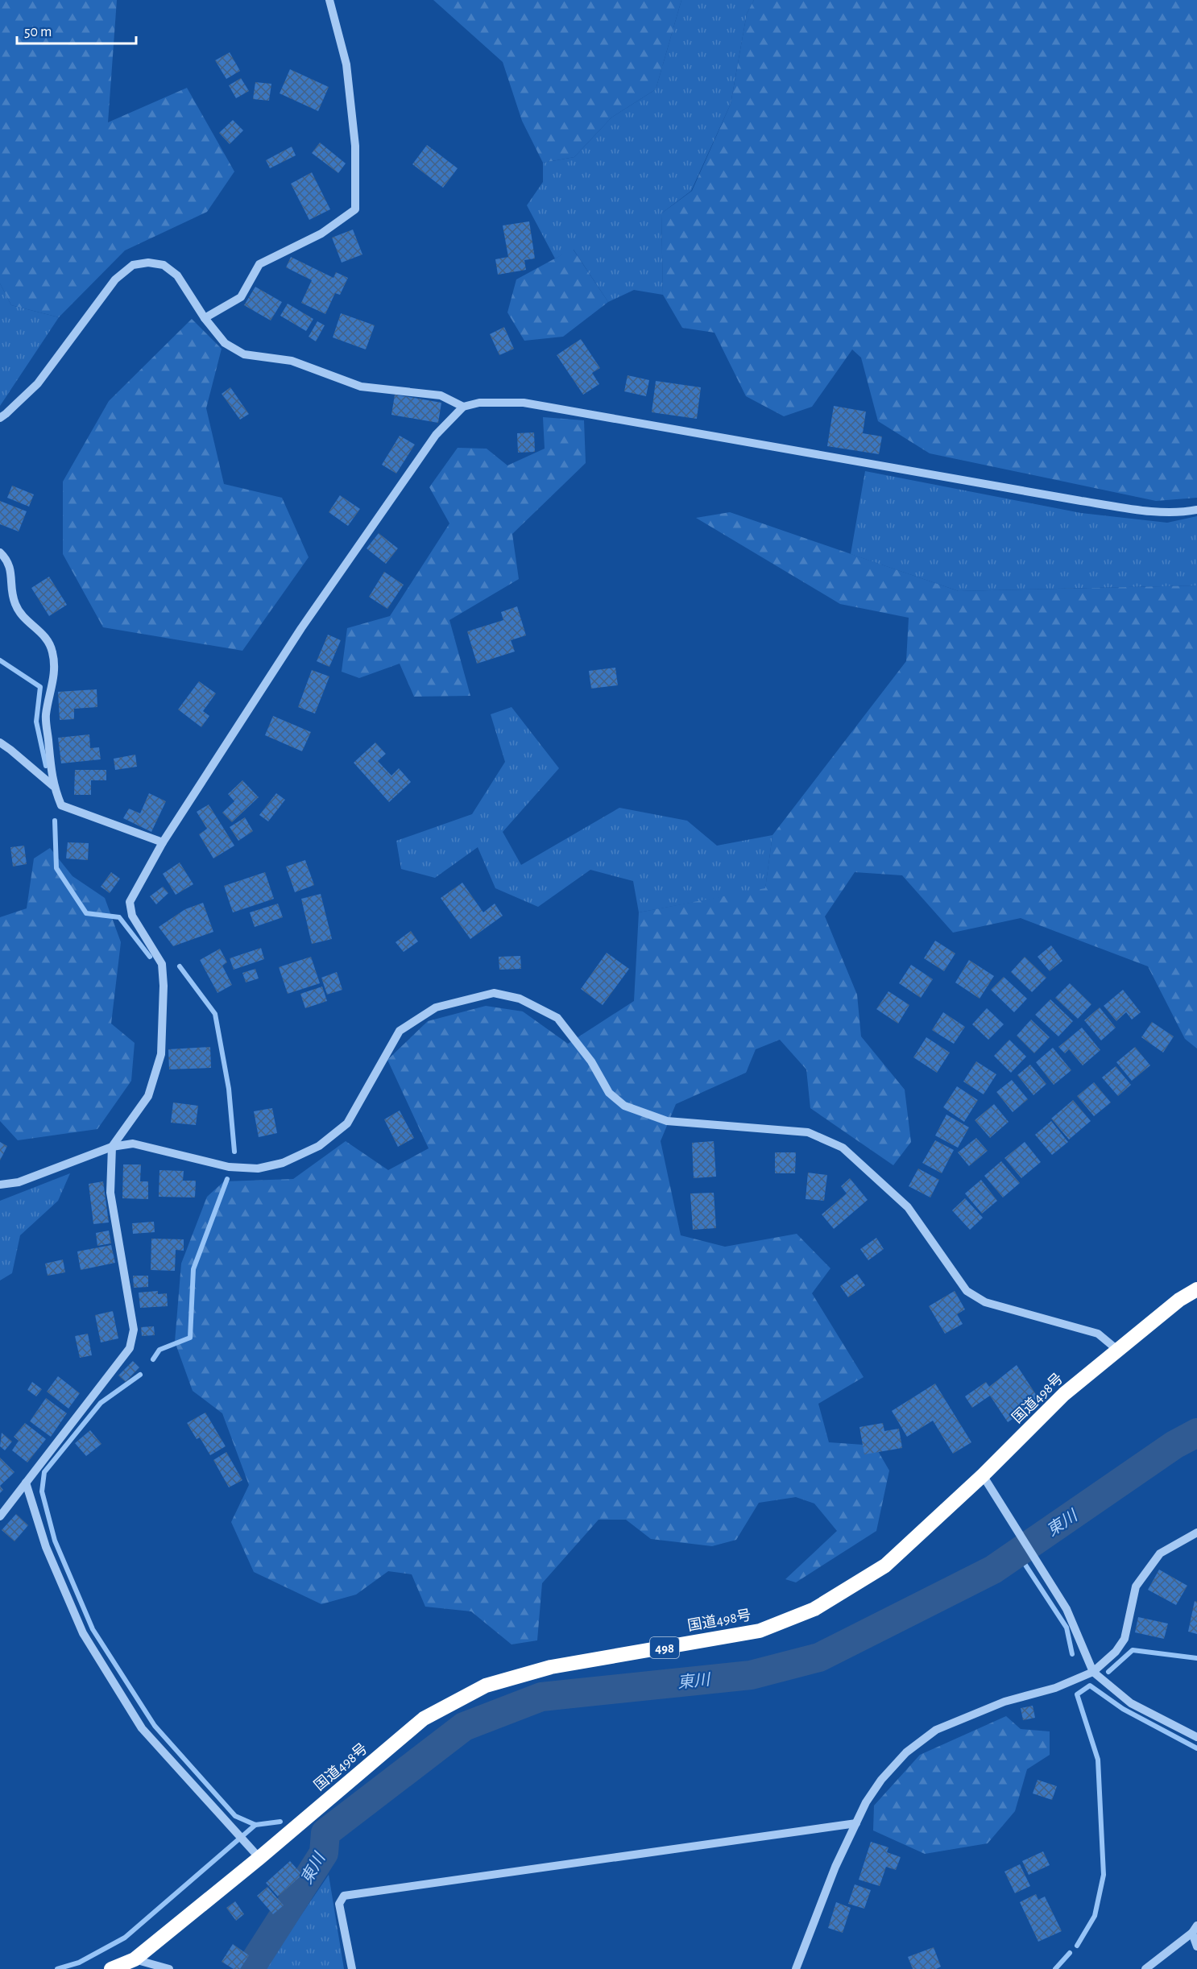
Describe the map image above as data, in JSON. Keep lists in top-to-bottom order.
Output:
{
  "streets": {
    "highway": ["国道498号", "498"]
  },
  "water": ["東川"],
  "scale_bar": "50 m"
}
